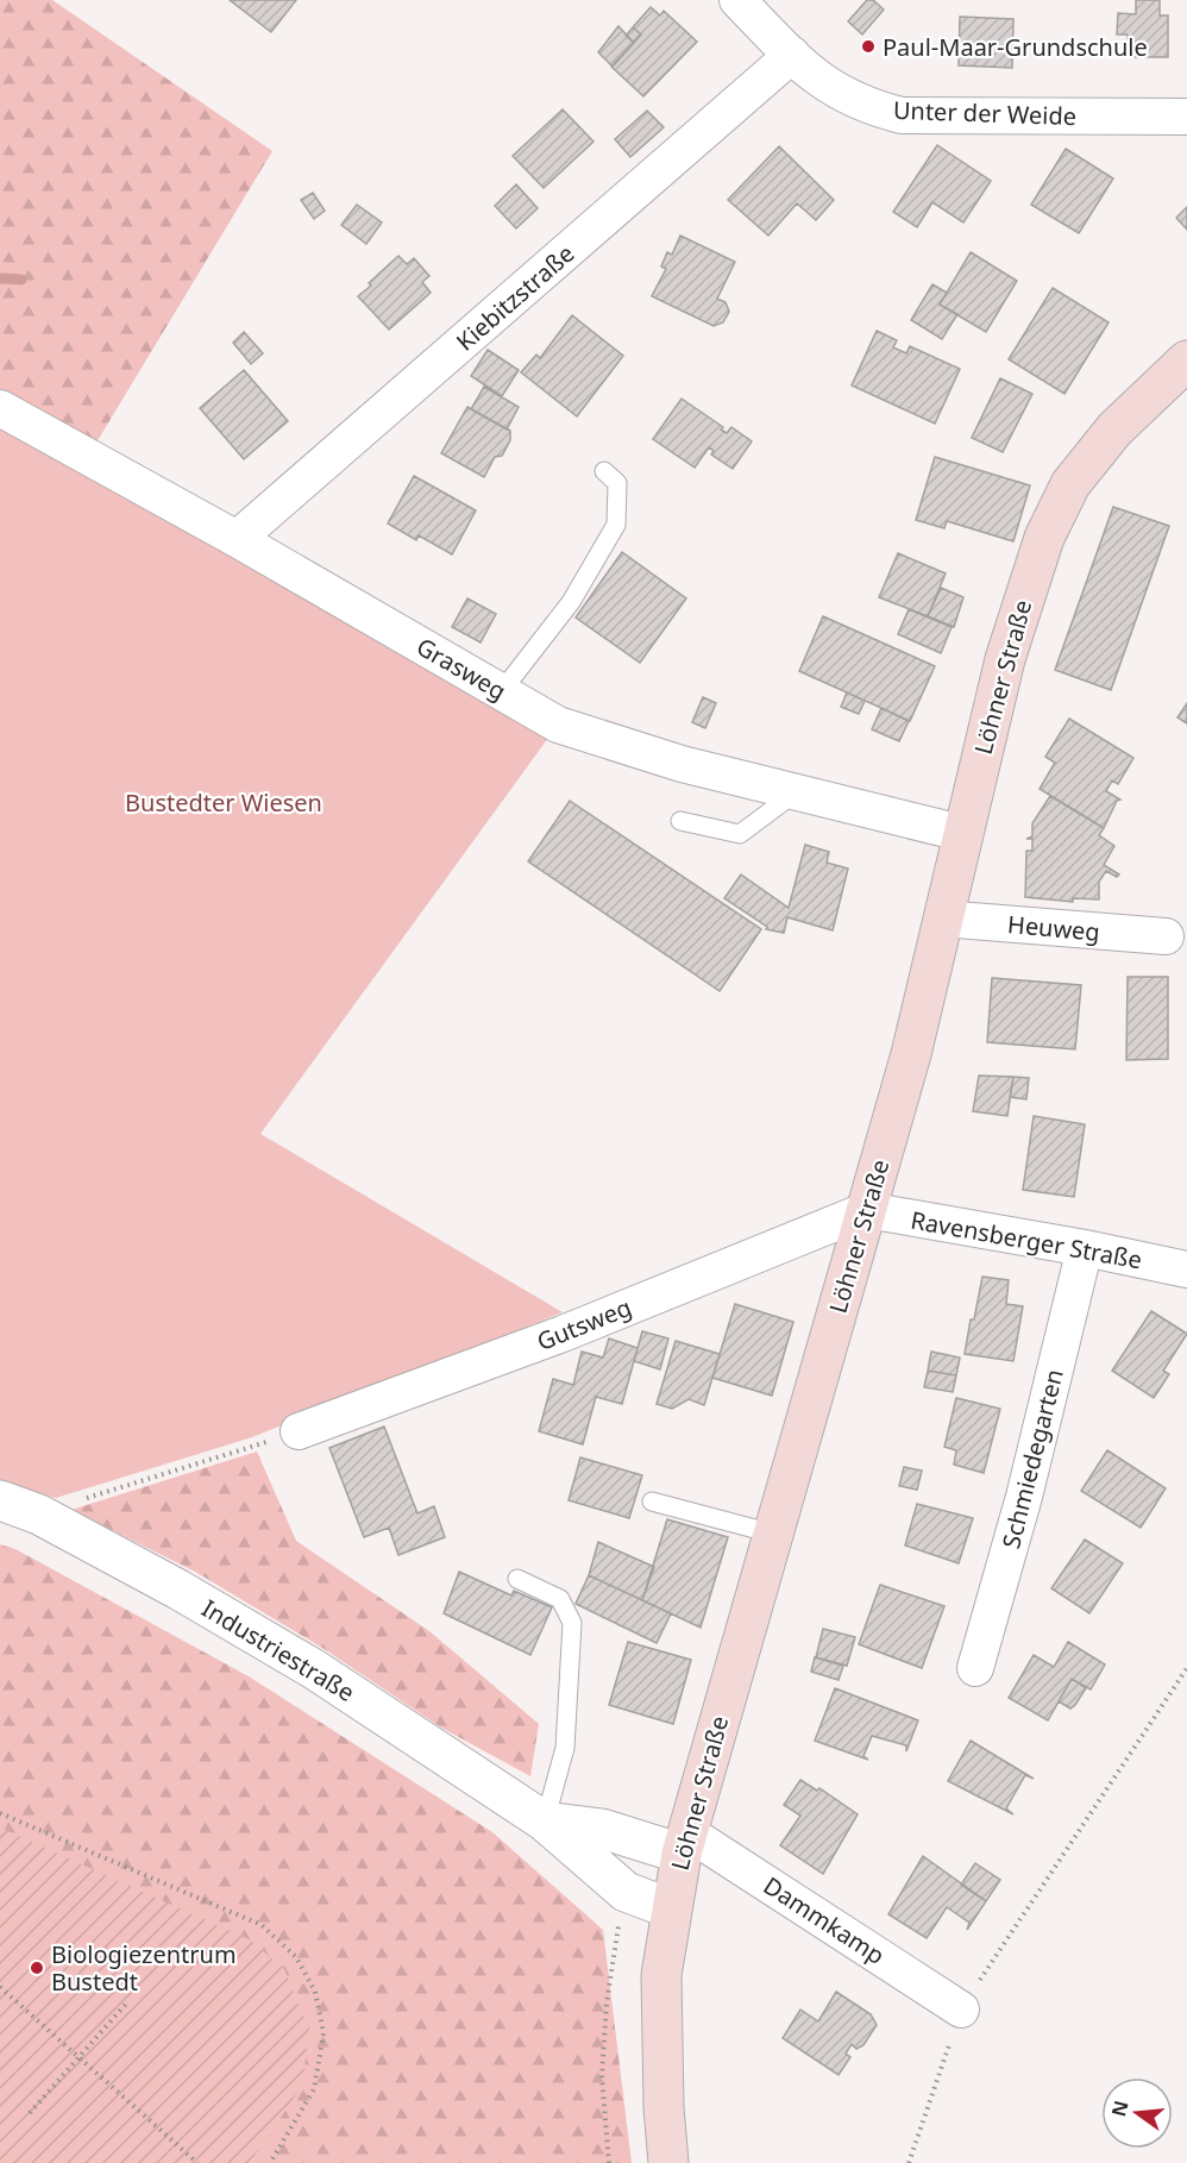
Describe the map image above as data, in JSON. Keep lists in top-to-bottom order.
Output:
{
  "streets": {
    "main road": ["Löhner Straße"],
    "street": [
      "Unter der Weide",
      "Kiebitzstraße",
      "Grasweg",
      "Heuweg",
      "Ravensberger Straße",
      "Gutsweg",
      "Schmiedegarten",
      "Industriestraße",
      "Dammkamp"
    ]
  },
  "crossings": [
    ["Unter der Weide", "Kiebitzstraße"],
    ["Kiebitzstraße", "Grasweg"],
    ["Grasweg", "Löhner Straße"],
    ["Löhner Straße", "Heuweg"],
    ["Löhner Straße", "Ravensberger Straße"],
    ["Löhner Straße", "Gutsweg"],
    ["Löhner Straße", "Industriestraße"],
    ["Löhner Straße", "Dammkamp"],
    ["Ravensberger Straße", "Gutsweg"],
    ["Ravensberger Straße", "Schmiedegarten"],
    ["Industriestraße", "Dammkamp"]
  ],
  "parks": ["Bustedter Wiesen"],
  "places": ["Paul-Maar-Grundschule", "Biologiezentrum Bustedt"],
  "north": "left"
}
